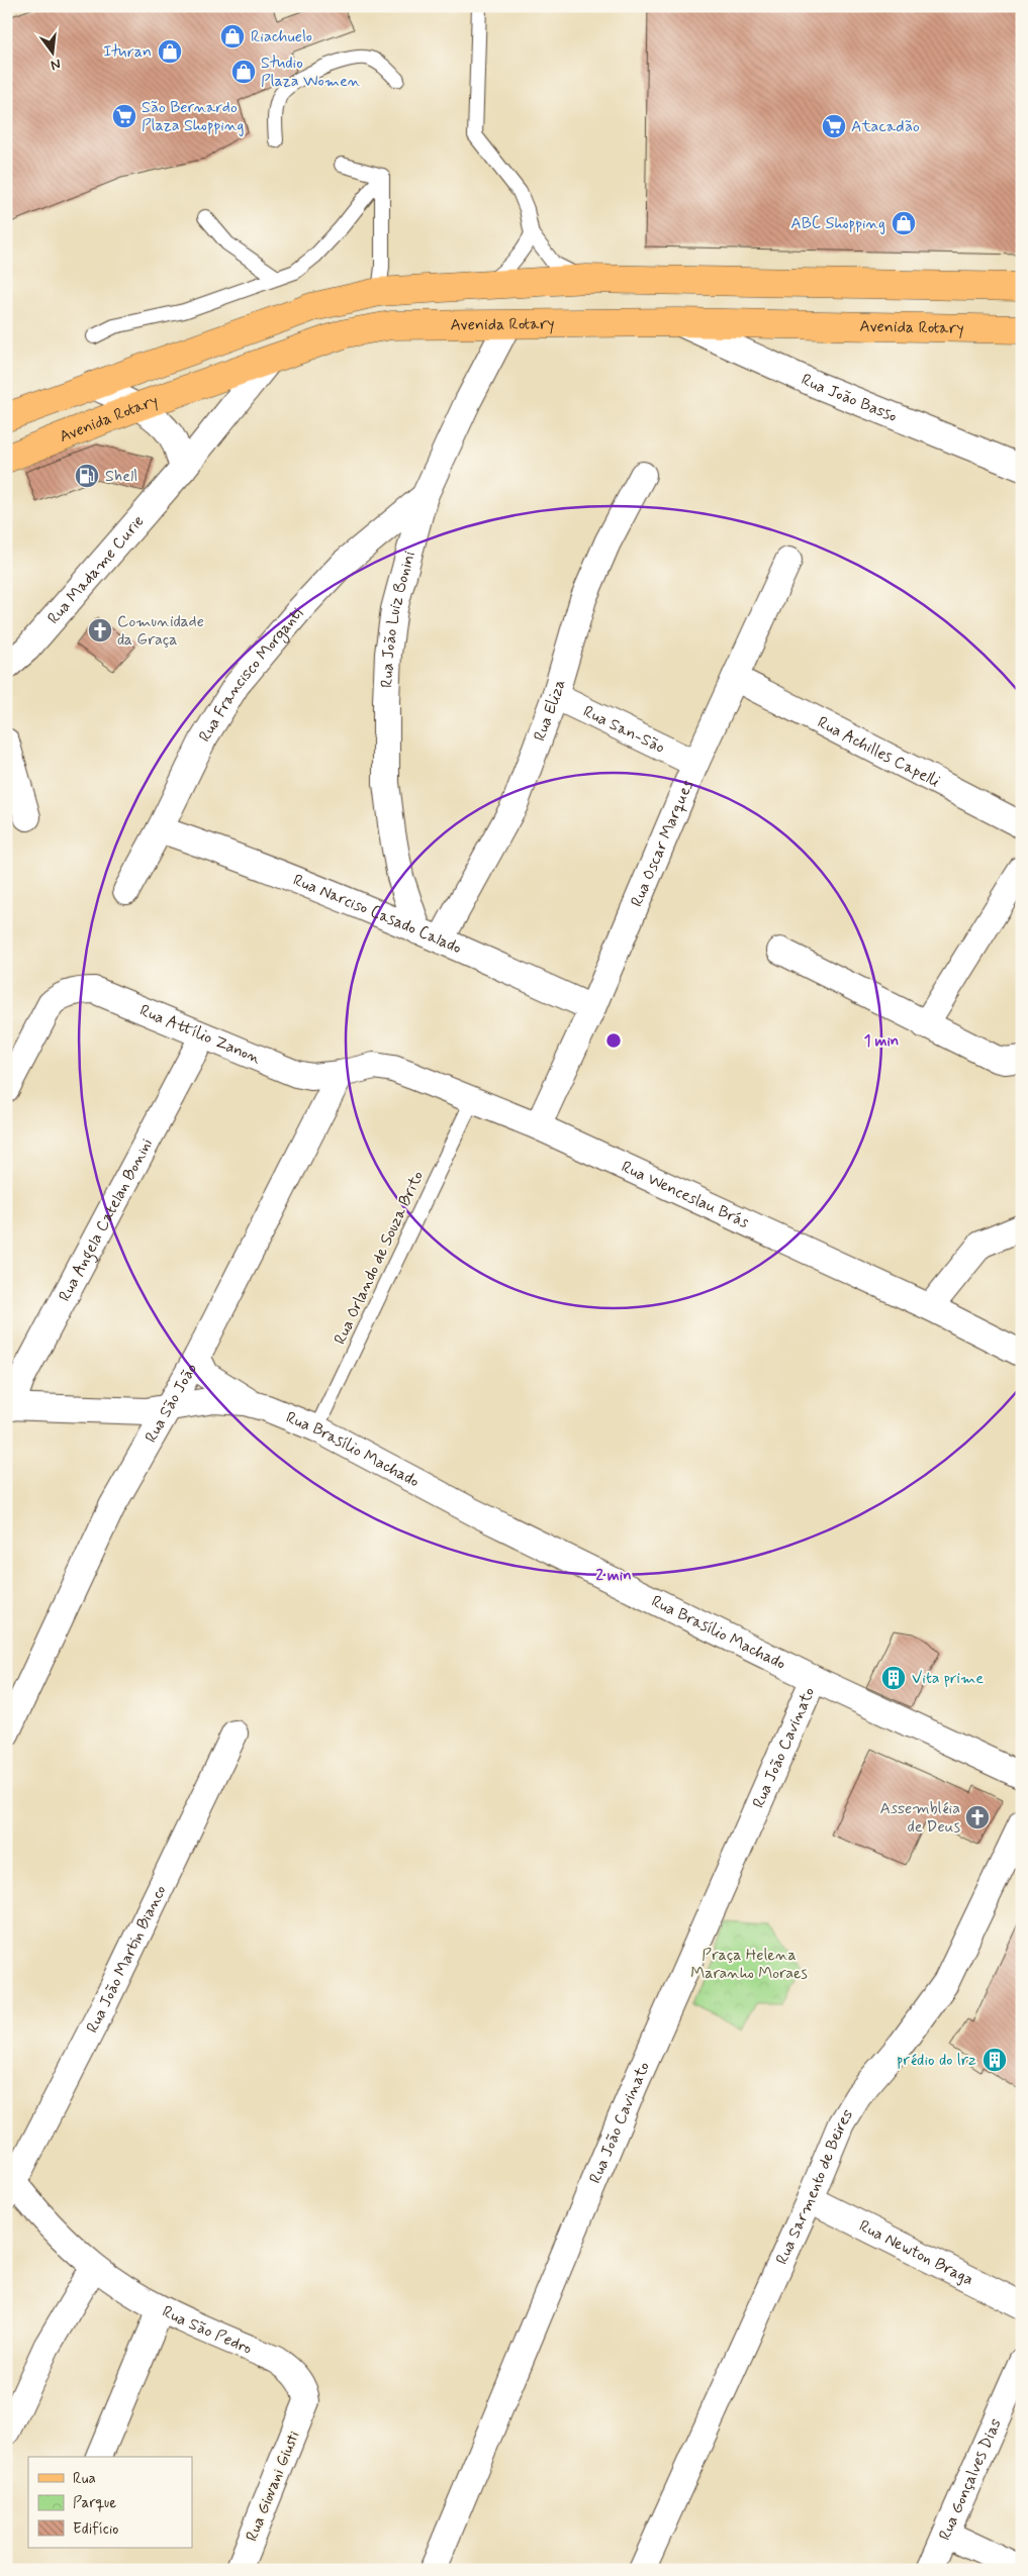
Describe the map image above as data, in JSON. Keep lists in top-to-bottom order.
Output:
{
  "streets": {
    "main road": ["Avenida Rotary"],
    "street": [
      "Rua João Basso",
      "Rua Madame Curie",
      "Rua João Luiz Bonini",
      "Rua Francisco Morganti",
      "Rua Eliza",
      "Rua San-São",
      "Rua Achilles Capelli",
      "Rua Oscar Marques",
      "Rua Narciso Casado Calado",
      "Rua Attílio Zanon",
      "Rua Wenceslau Brás",
      "Rua Angela Catelan Bonini",
      "Rua São João",
      "Rua Brasílio Machado",
      "Rua João Cavinato",
      "Rua João Martin Bianco",
      "Rua Sarmento de Beires",
      "Rua Newton Braga",
      "Rua São Pedro",
      "Rua Gonçalves Dias",
      "Rua Giovani Giusti"
    ],
    "lane": ["Rua Orlando de Souza Brito"]
  },
  "crossings": [
    ["Avenida Rotary", "Rua João Basso"],
    ["Avenida Rotary", "Rua Madame Curie"],
    ["Avenida Rotary", "Rua João Luiz Bonini"],
    ["Rua João Luiz Bonini", "Rua Francisco Morganti"],
    ["Rua João Luiz Bonini", "Rua Eliza"],
    ["Rua João Luiz Bonini", "Rua Narciso Casado Calado"],
    ["Rua Francisco Morganti", "Rua Narciso Casado Calado"],
    ["Rua Eliza", "Rua San-São"],
    ["Rua Eliza", "Rua Narciso Casado Calado"],
    ["Rua San-São", "Rua Oscar Marques"],
    ["Rua Achilles Capelli", "Rua Oscar Marques"],
    ["Rua Oscar Marques", "Rua Narciso Casado Calado"],
    ["Rua Oscar Marques", "Rua Wenceslau Brás"],
    ["Rua Attílio Zanon", "Rua Wenceslau Brás"],
    ["Rua Attílio Zanon", "Rua Angela Catelan Bonini"],
    ["Rua Attílio Zanon", "Rua São João"],
    ["Rua Wenceslau Brás", "Rua Orlando de Souza Brito"],
    ["Rua Wenceslau Brás", "Rua São João"],
    ["Rua Angela Catelan Bonini", "Rua Brasílio Machado"],
    ["Rua Orlando de Souza Brito", "Rua Brasílio Machado"],
    ["Rua São João", "Rua Brasílio Machado"],
    ["Rua Brasílio Machado", "Rua João Cavinato"],
    ["Rua João Martin Bianco", "Rua São Pedro"],
    ["Rua Sarmento de Beires", "Rua Newton Braga"],
    ["Rua São Pedro", "Rua Giovani Giusti"]
  ],
  "parks": ["Praça Helena Maranho Moraes"],
  "places": {
    "shop": [
      "Riachuelo",
      "Ituran",
      "Studio Plaza Women",
      "ABC Shopping"
    ],
    "supermarket": ["São Bernardo Plaza Shopping", "Atacadão"],
    "fuel station": ["Shell"],
    "church": ["Comunidade da Graça", "Assembléia de Deus"],
    "building": ["Vita prime", "prédio do lrz"]
  },
  "legend": ["Rua", "Parque", "Edifício"],
  "north": "bottom",
  "rings": ["1 min", "2 min"]
}
